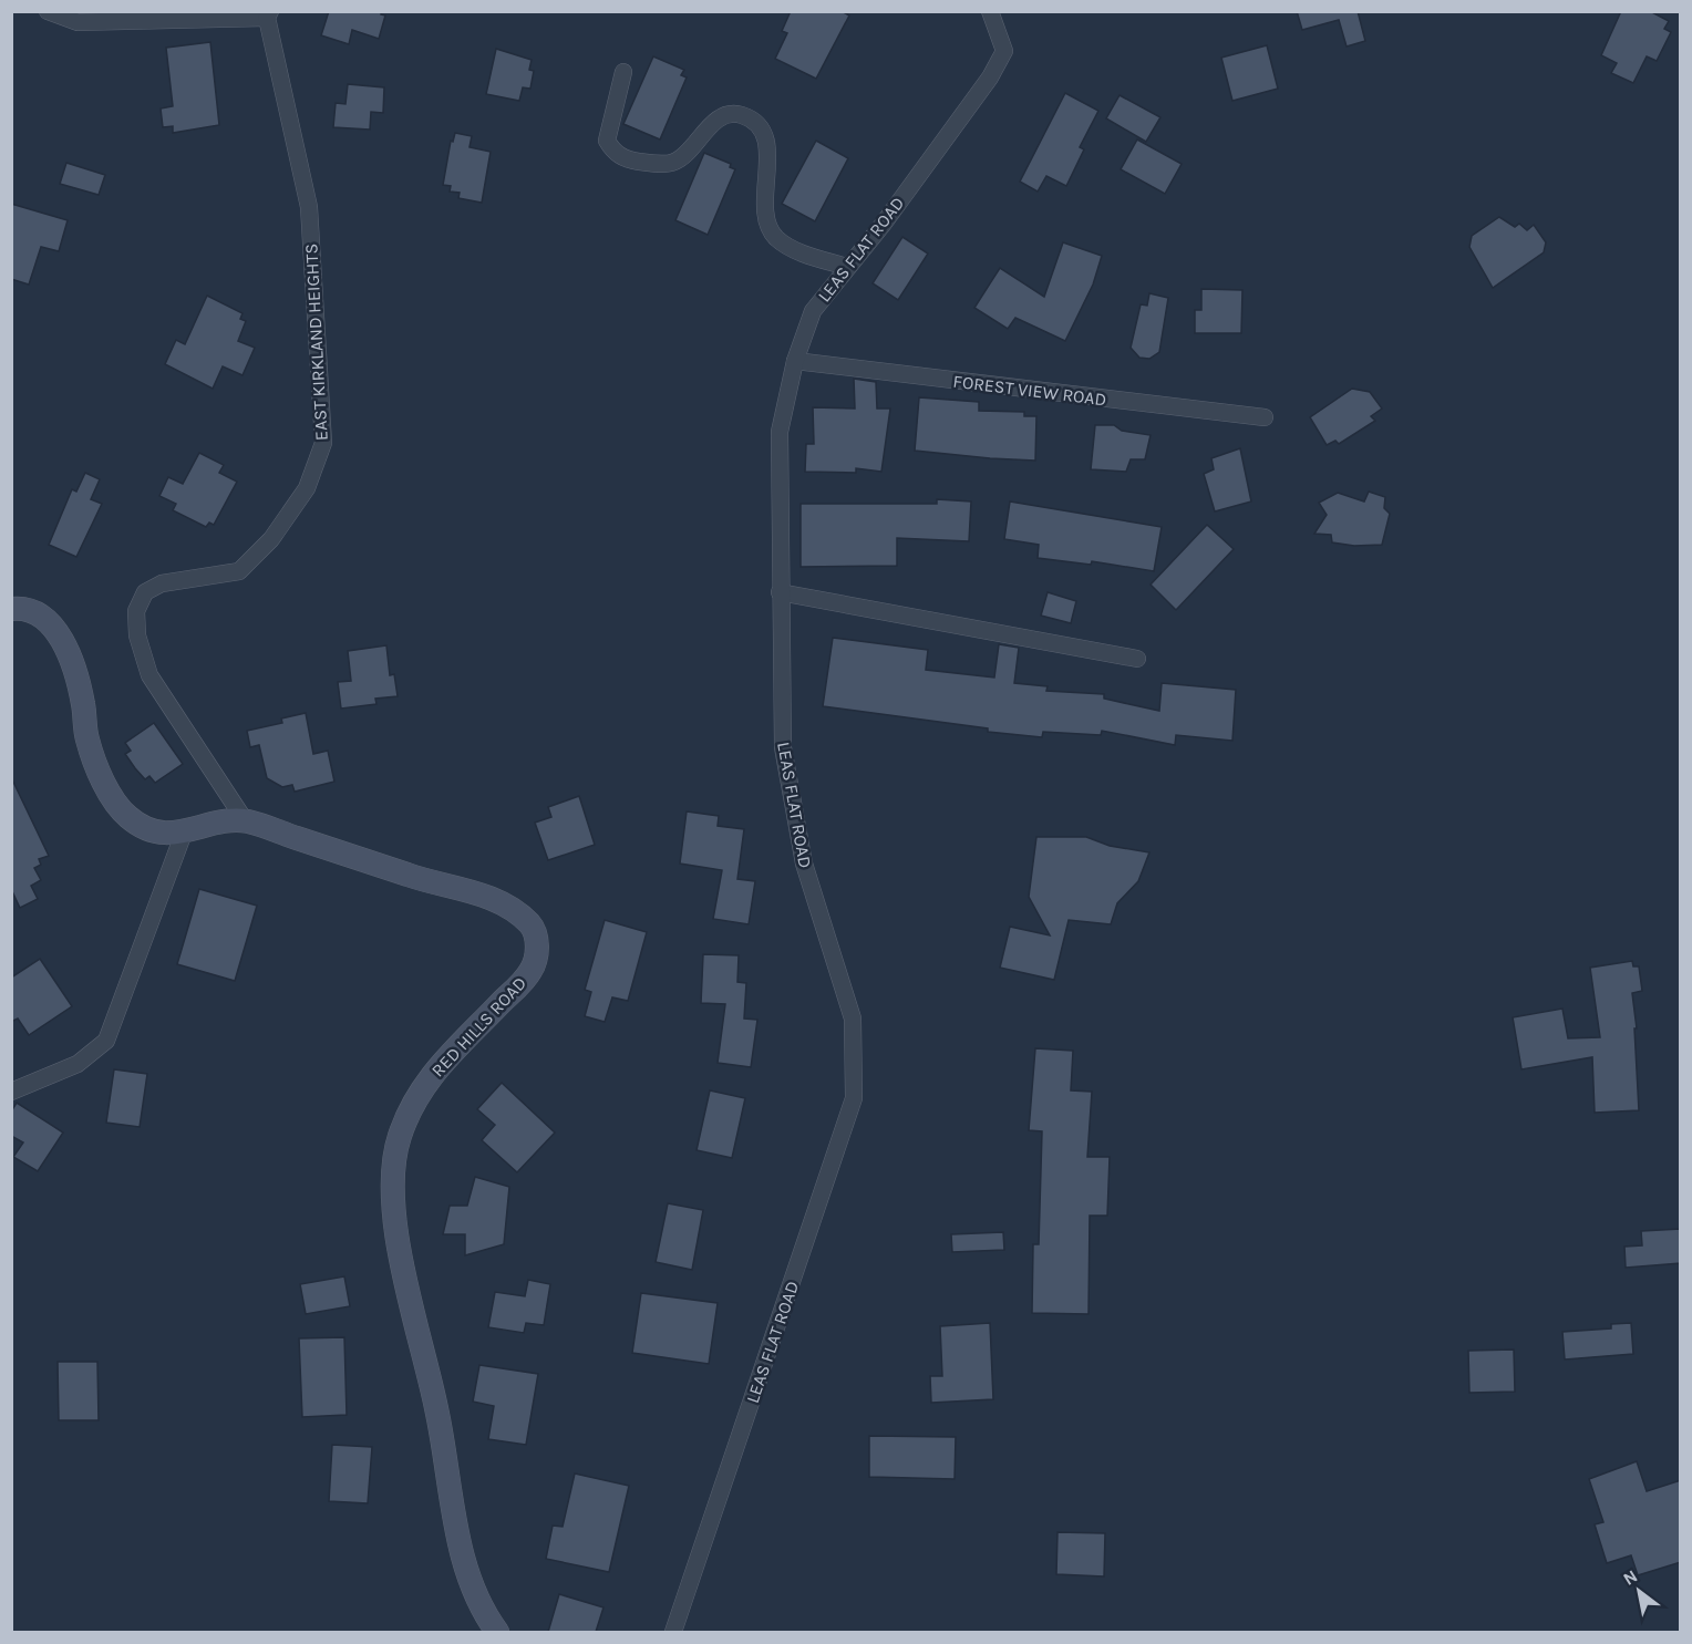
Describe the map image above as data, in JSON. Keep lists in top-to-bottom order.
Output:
{
  "streets": {
    "main road": ["RED HILLS ROAD"],
    "street": ["LEAS FLAT ROAD", "EAST KIRKLAND HEIGHTS", "FOREST VIEW ROAD"]
  },
  "crossings": [
    ["LEAS FLAT ROAD", "FOREST VIEW ROAD"],
    ["EAST KIRKLAND HEIGHTS", "RED HILLS ROAD"]
  ],
  "north": "top left"
}
